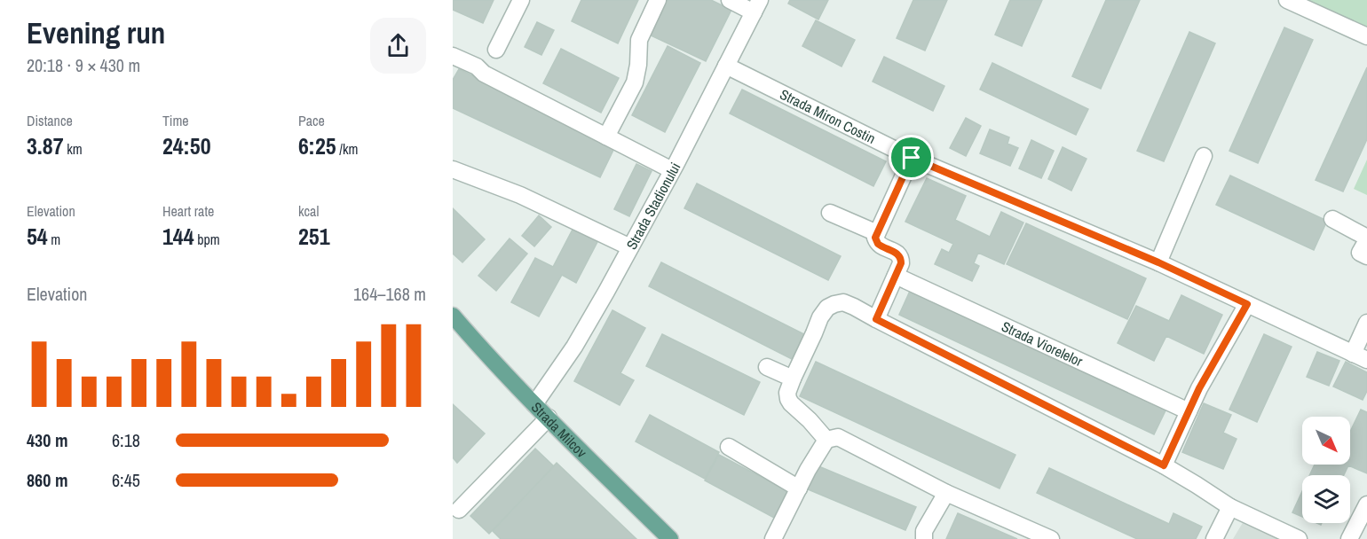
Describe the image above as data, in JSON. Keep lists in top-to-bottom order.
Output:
{
  "streets": {
    "main road": ["Strada Milcov"],
    "street": ["Strada Miron Costin", "Strada Stadionului", "Strada Viorelelor"]
  },
  "crossings": [
    ["Strada Miron Costin", "Strada Stadionului"],
    ["Strada Stadionului", "Strada Milcov"]
  ],
  "north": "bottom right",
  "page": {
    "heading": ["Evening run", "20:18 · 9 × 430 m"],
    "stats": [
      ["Distance", "3.87 km"],
      ["Time", "24:50"],
      ["Pace", "6:25 /km"],
      ["Elevation", "54 m"],
      ["Heart rate", "144 bpm"],
      ["kcal", "251"]
    ],
    "chart": ["Elevation", "164–168 m"],
    "list": [
      {
        "name": "430 m",
        "note": "6:18"
      },
      {
        "name": "860 m",
        "note": "6:45"
      }
    ]
  }
}
